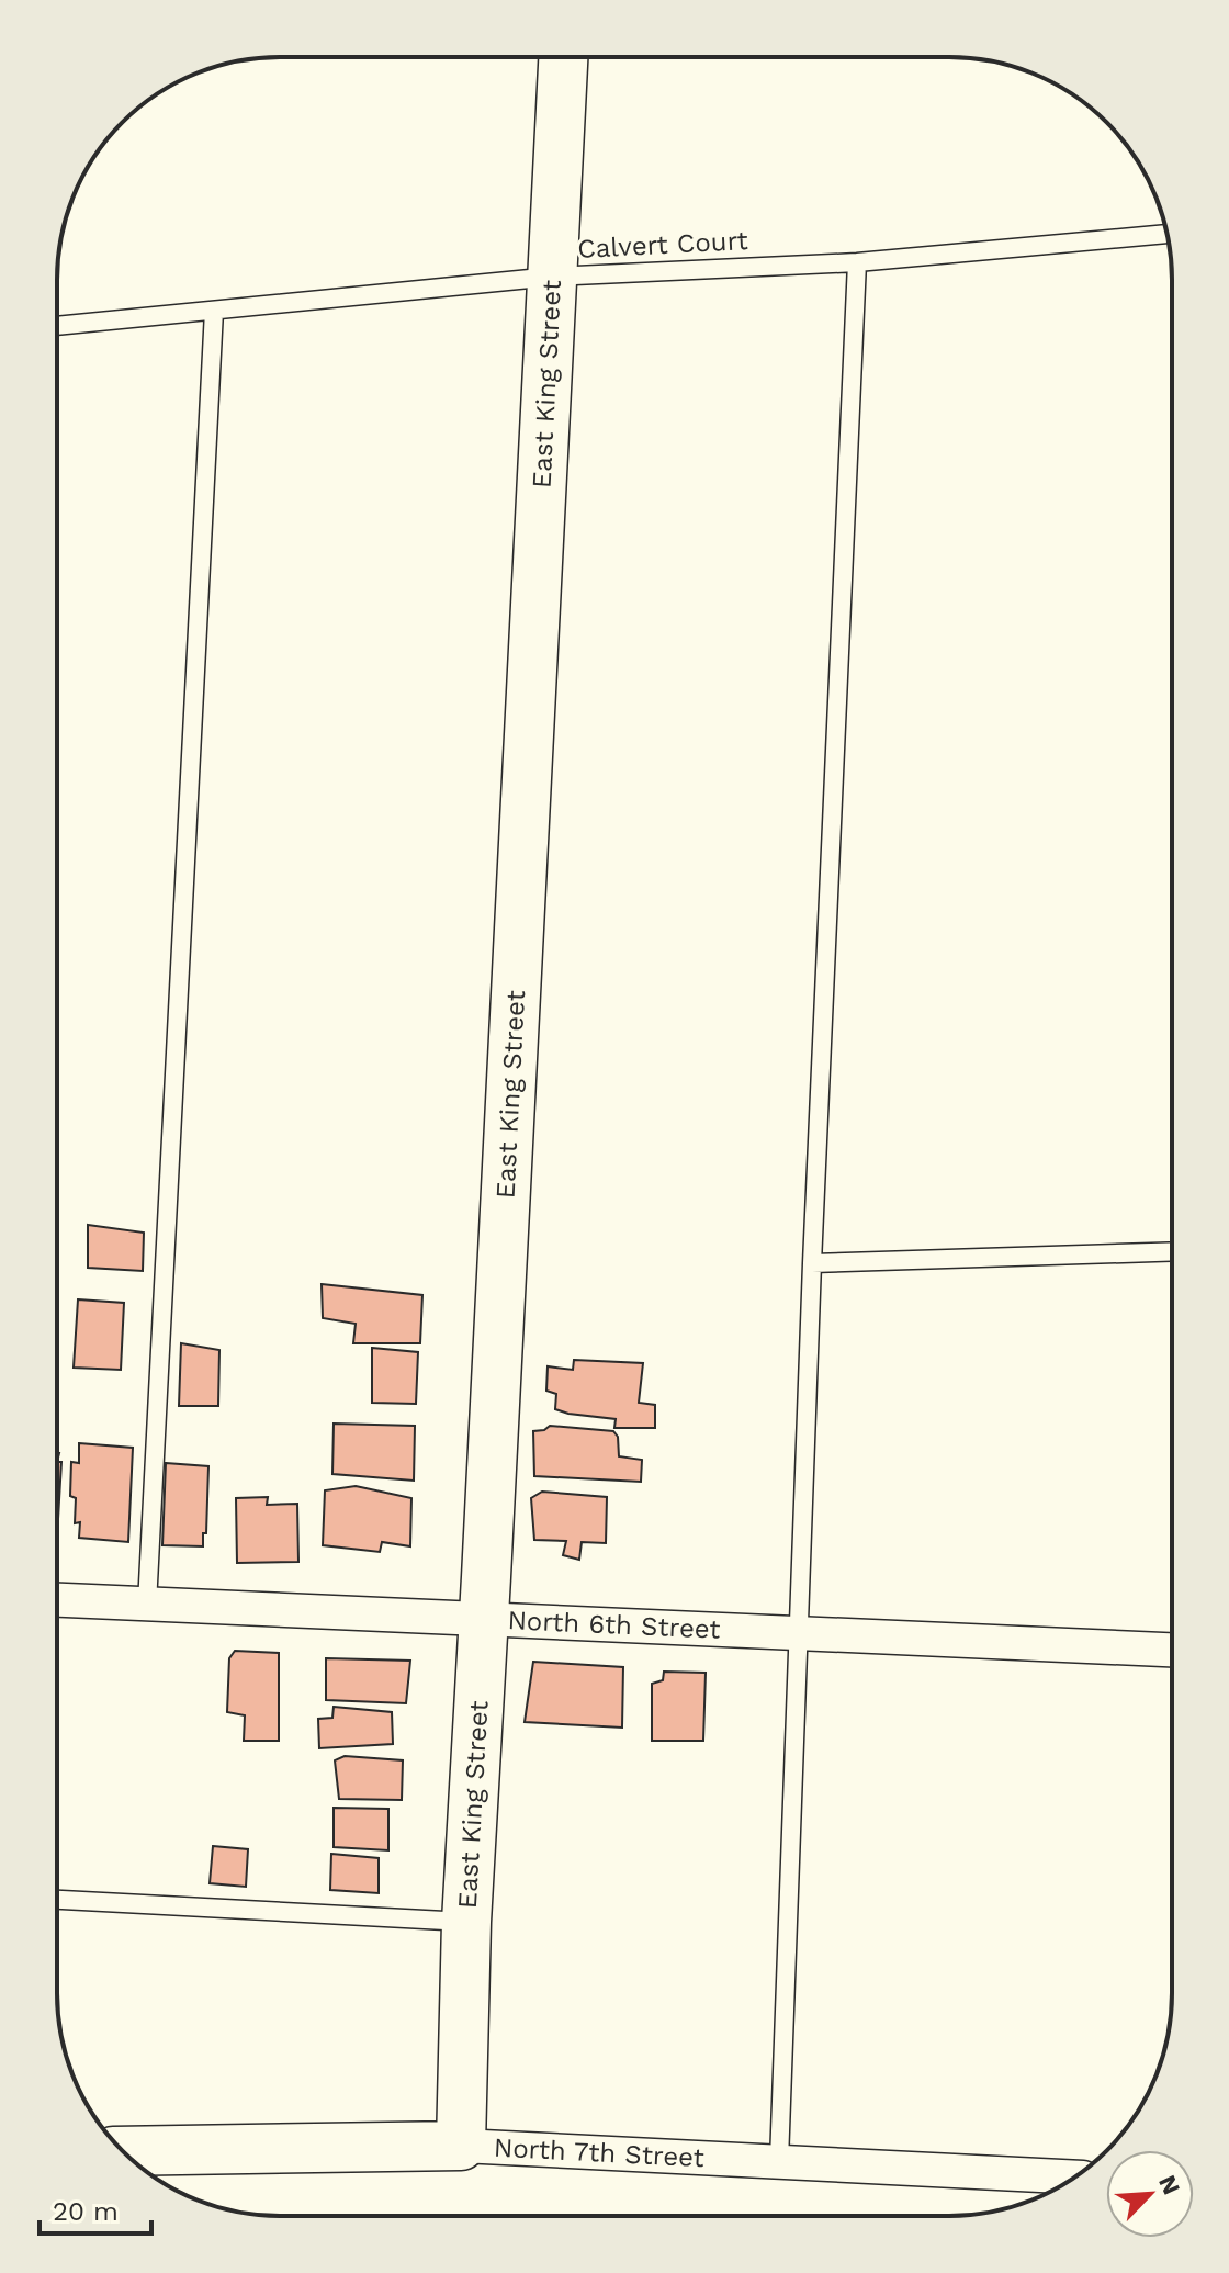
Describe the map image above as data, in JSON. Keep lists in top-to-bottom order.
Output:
{
  "streets": {
    "street": ["East King Street", "North 6th Street", "North 7th Street"],
    "lane": ["Calvert Court"]
  },
  "crossings": [
    ["Calvert Court", "East King Street"],
    ["East King Street", "North 6th Street"],
    ["East King Street", "North 7th Street"]
  ],
  "scale_bar": "20 m",
  "north": "top right"
}
